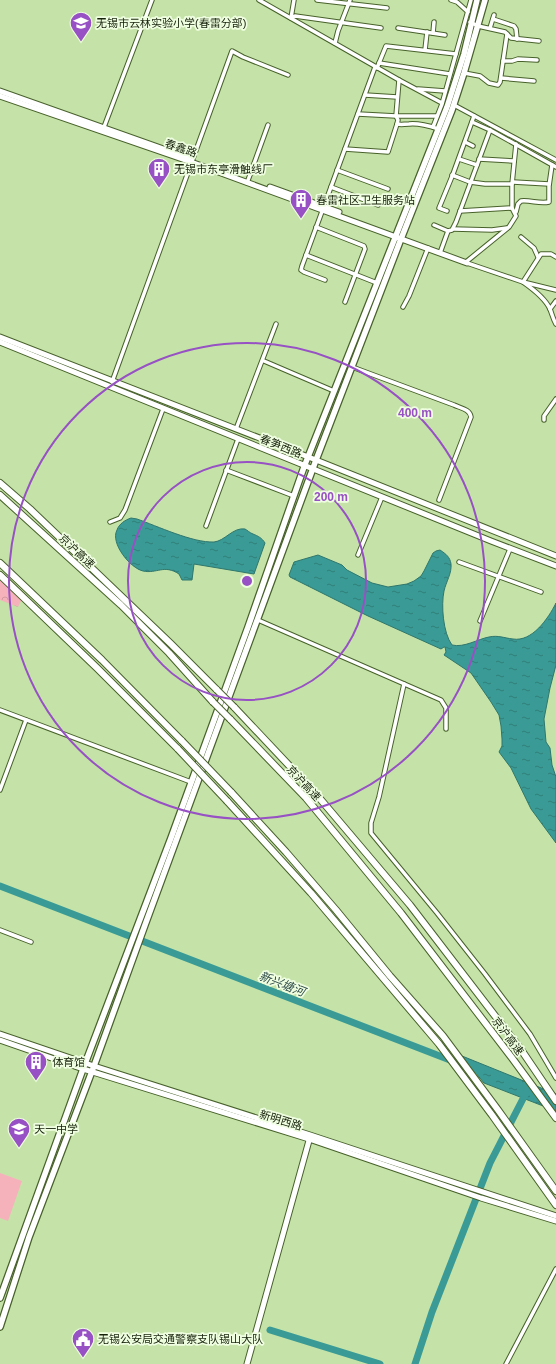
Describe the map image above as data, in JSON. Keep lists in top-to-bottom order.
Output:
{
  "streets": {
    "highway": ["京沪高速"],
    "main road": ["春鑫路", "春笋西路", "新明西路"]
  },
  "water": ["新兴塘河"],
  "places": {
    "school or university": ["无锡市云林实验小学(春雷分部)", "天一中学"],
    "building": ["无锡市东亭滑触线厂", "春雷社区卫生服务站", "体育馆"],
    "public building": ["无锡公安局交通警察支队锡山大队"]
  },
  "rings": ["400 m", "200 m"]
}
